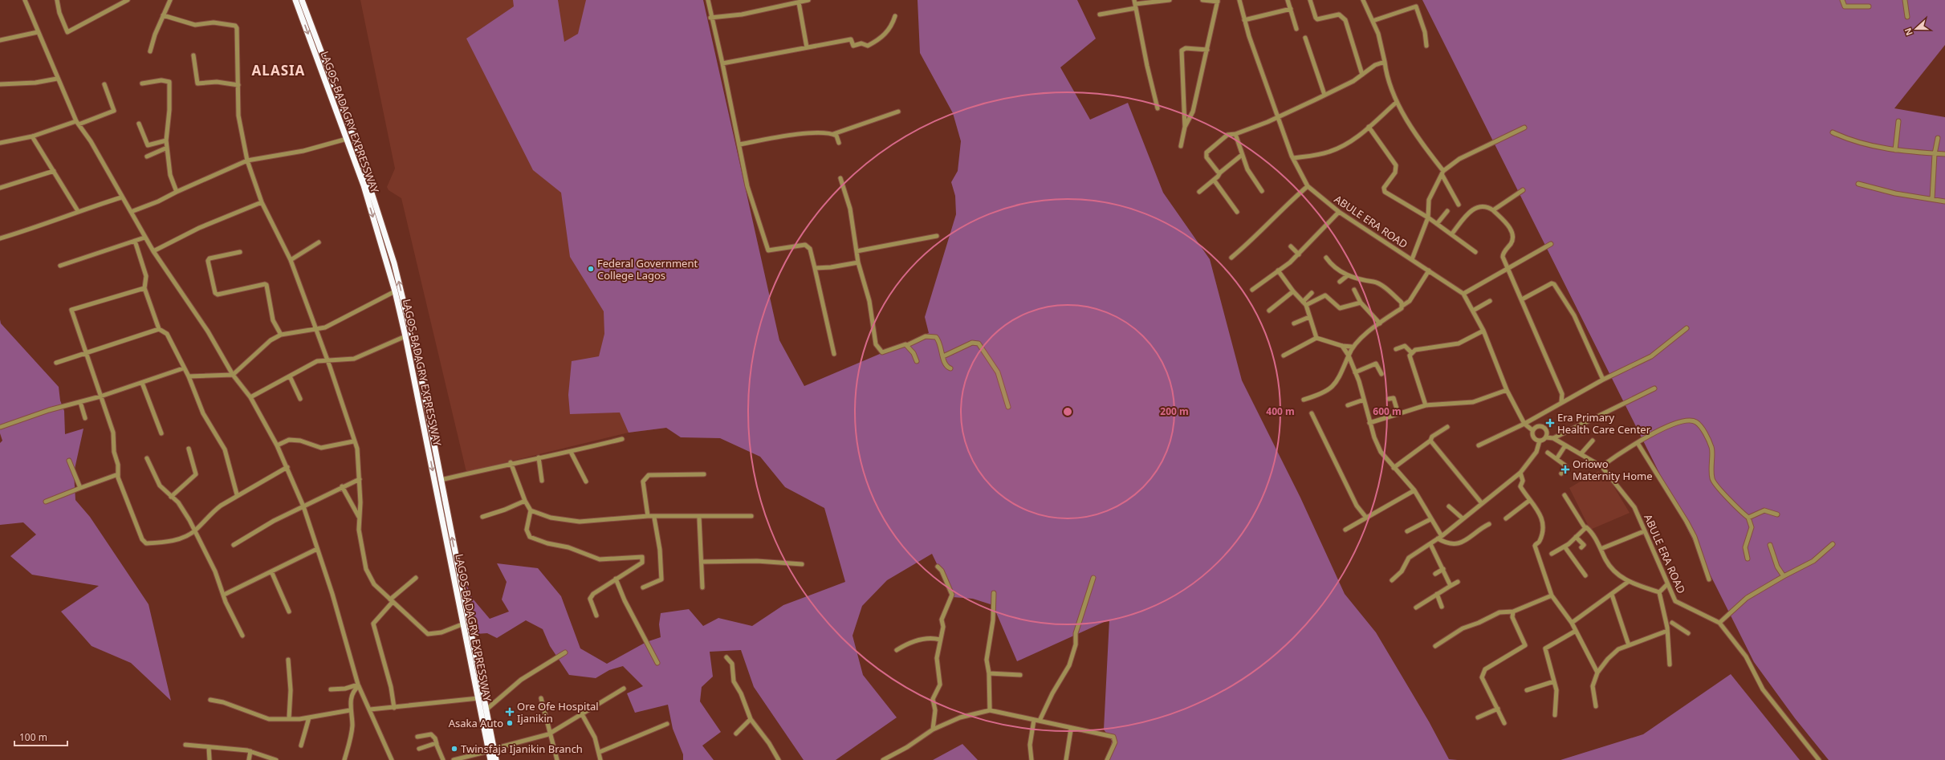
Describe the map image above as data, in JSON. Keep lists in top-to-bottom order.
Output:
{
  "streets": {
    "highway": ["LAGOS-BADAGRY EXPRESSWAY"],
    "street": ["ABULE ERA ROAD"]
  },
  "districts": ["ALASIA"],
  "places": {
    "other": ["Federal Government College Lagos", "Asaka Auto", "Twinsfaja Ijanikin Branch"],
    "health": ["Era Primary Health Care Center", "Oriowo Maternity Home", "Ore Ofe Hospital Ijanikin"]
  },
  "scale_bar": "100 m",
  "north": "left",
  "rings": ["200 m", "400 m", "600 m"]
}
